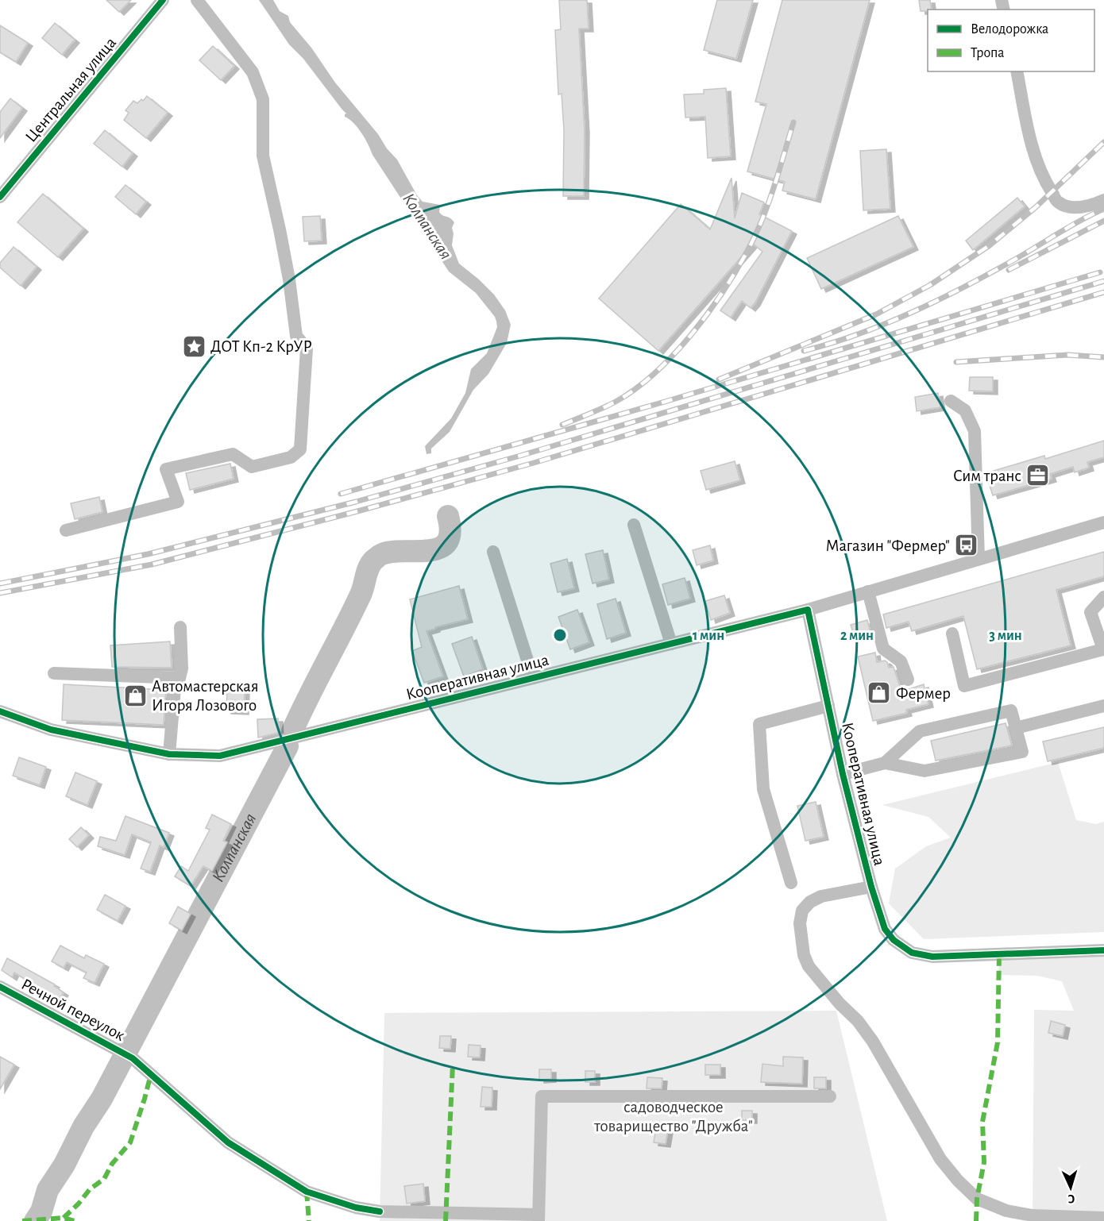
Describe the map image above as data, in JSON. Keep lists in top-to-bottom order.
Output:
{
  "streets": {
    "street": ["Центральная улица", "Кооперативная улица", "Речной переулок"]
  },
  "water": ["Колпанская"],
  "parks": ["садоводческое товарищество \"Дружба\""],
  "places": {
    "place": ["ДОТ Кп-2 КрУР"],
    "office": ["Сим транс"],
    "bus stop": ["Магазин \"Фермер\""],
    "shop": ["Фермер", "Автомастерская Игоря Лозового"]
  },
  "legend": ["Велодорожка", "Тропа"],
  "north": "bottom",
  "rings": ["1 мин", "2 мин", "3 мин"]
}
